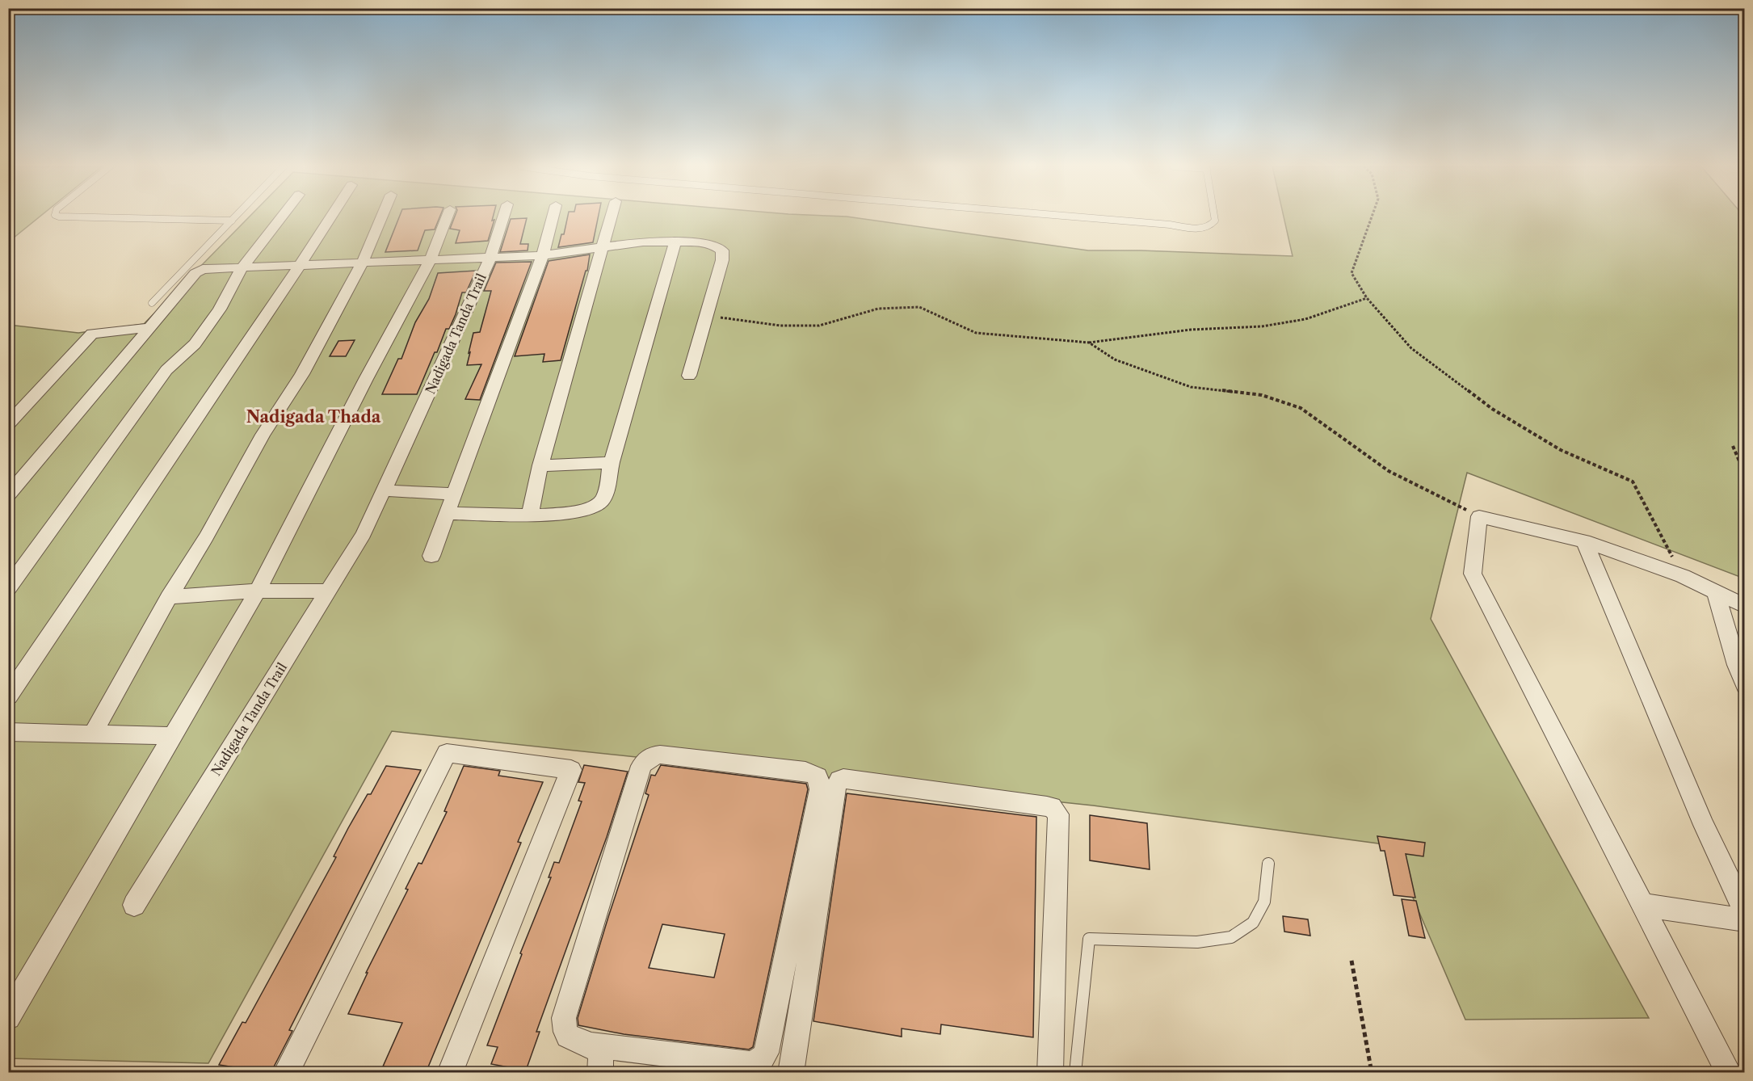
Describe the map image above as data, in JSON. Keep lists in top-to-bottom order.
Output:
{
  "streets": {
    "street": ["Nadigada Tanda Trail"]
  },
  "districts": ["Nadigada Thada"]
}
